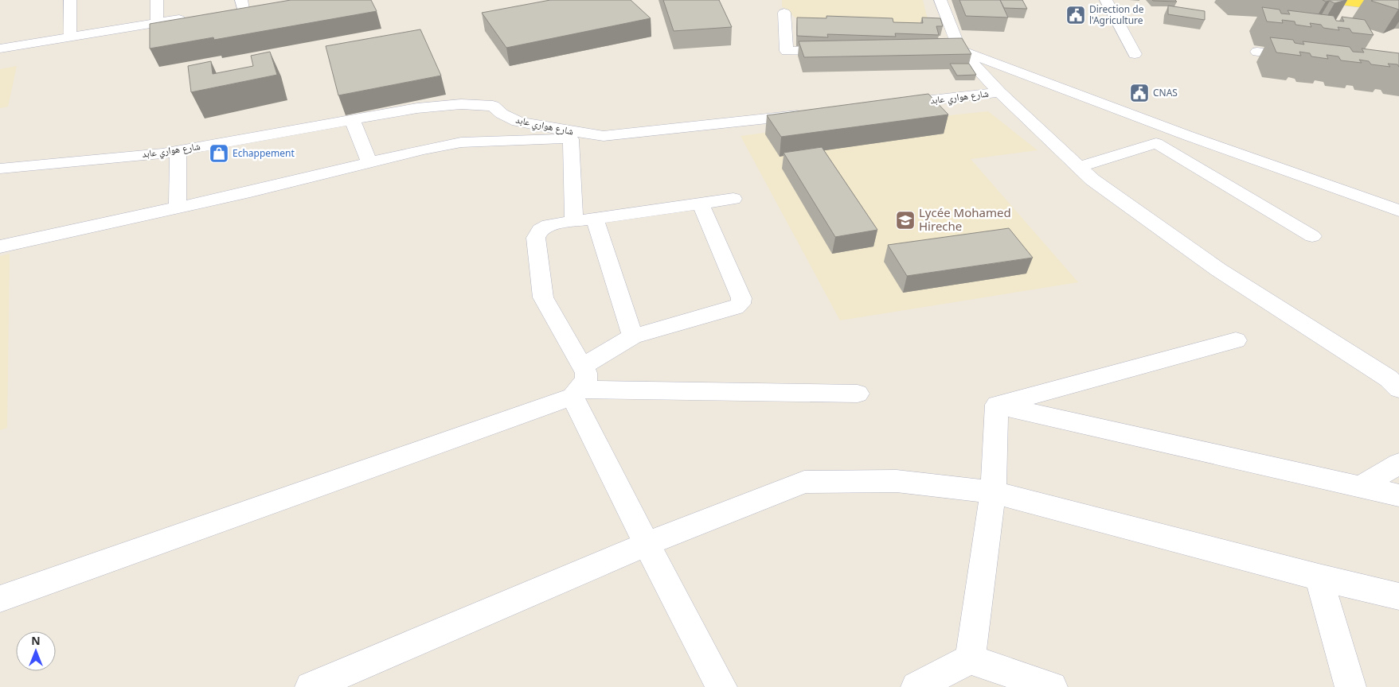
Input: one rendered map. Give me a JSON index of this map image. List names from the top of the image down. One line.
{"streets":{"street":["شارع هواري عابد"]},"places":{"public building":["Direction de l'Agriculture","CNAS"],"shop":["Echappement"],"school or university":["Lycée Mohamed Hireche"]},"north":"top"}
